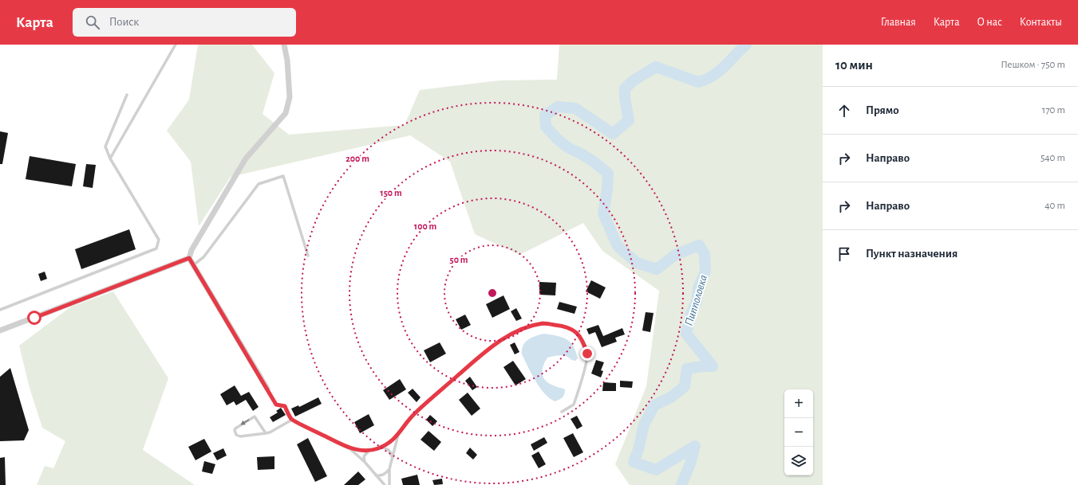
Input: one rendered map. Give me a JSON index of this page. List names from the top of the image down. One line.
{"water":["Пипполовка"],"page":{"header":"Карта","search":"Поиск","nav":["Главная","Карта","О нас","Контакты"],"heading":["10 мин","Пешком · 750 m"],"list":[["Прямо","170 m"],["Направо","540 m"],["Направо","40 m"],"Пункт назначения"],"map_buttons":["+","−"]},"rings":["200 m","150 m","100 m","50 m"]}
